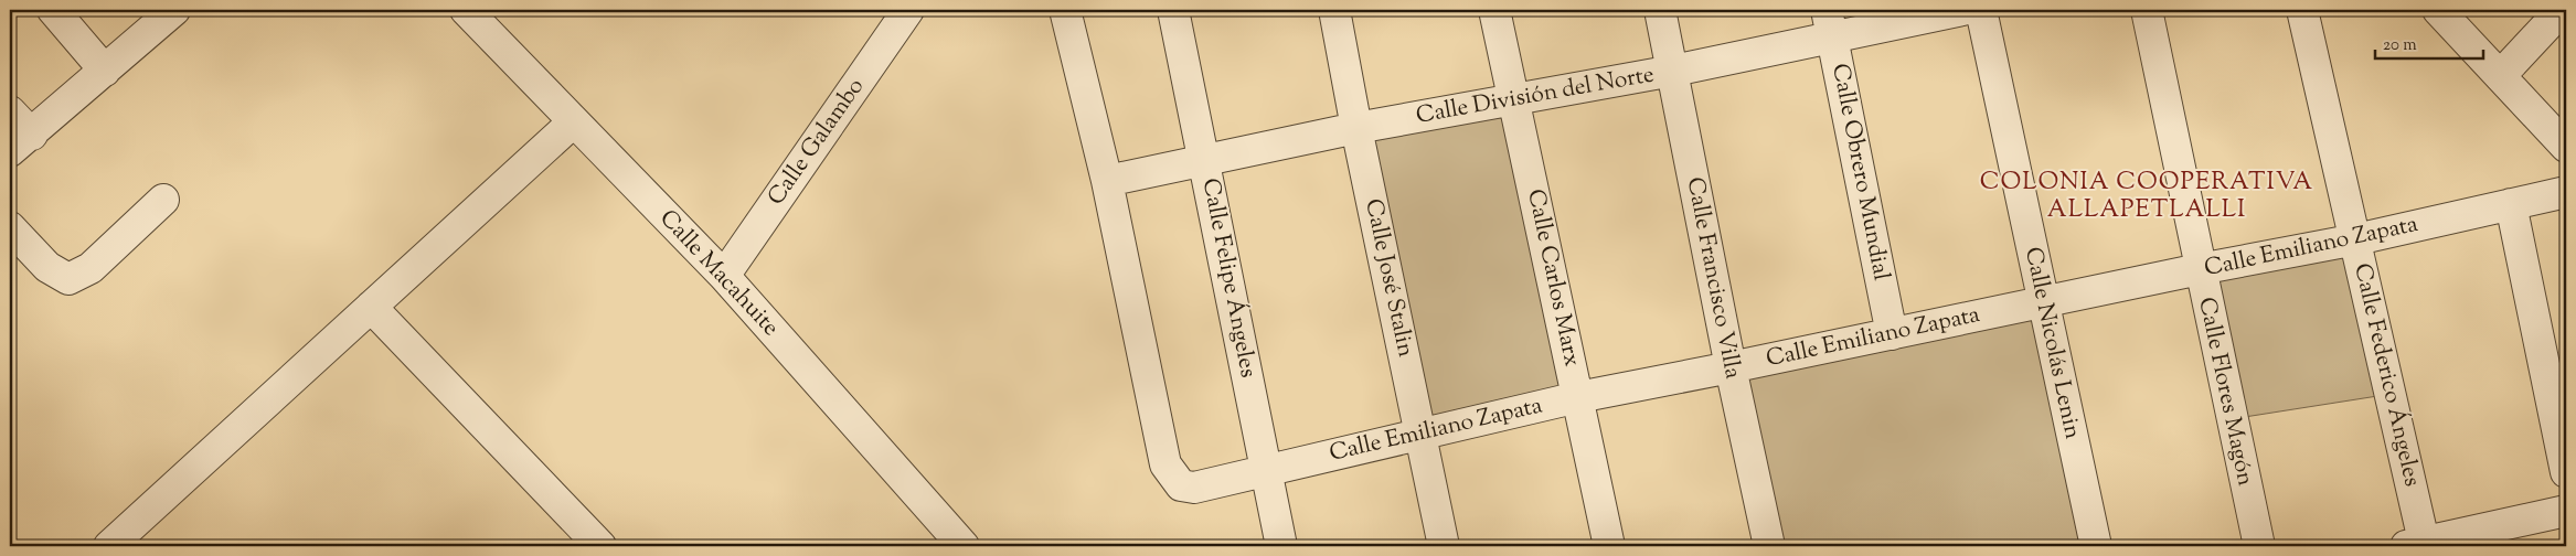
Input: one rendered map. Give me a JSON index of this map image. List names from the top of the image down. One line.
{"streets":{"street":["Calle División del Norte","Calle Galambo","Calle Obrero Mundial","Calle Emiliano Zapata","Calle Macahuite","Calle Felipe Ángeles","Calle José Stalin","Calle Carlos Marx","Calle Francisco Villa","Calle Nicolás Lenin","Calle Federico Ángeles","Calle Flores Magón"]},"crossings":[["Calle División del Norte","Calle Obrero Mundial"],["Calle División del Norte","Calle Emiliano Zapata"],["Calle División del Norte","Calle Felipe Ángeles"],["Calle División del Norte","Calle José Stalin"],["Calle División del Norte","Calle Carlos Marx"],["Calle División del Norte","Calle Francisco Villa"],["Calle Galambo","Calle Macahuite"],["Calle Obrero Mundial","Calle Emiliano Zapata"],["Calle Emiliano Zapata","Calle Felipe Ángeles"],["Calle Emiliano Zapata","Calle José Stalin"],["Calle Emiliano Zapata","Calle Carlos Marx"],["Calle Emiliano Zapata","Calle Francisco Villa"],["Calle Emiliano Zapata","Calle Nicolás Lenin"],["Calle Emiliano Zapata","Calle Federico Ángeles"],["Calle Emiliano Zapata","Calle Flores Magón"]],"districts":["COLONIA COOPERATIVA ALLAPETLALLI"],"scale_bar":"20 m"}
